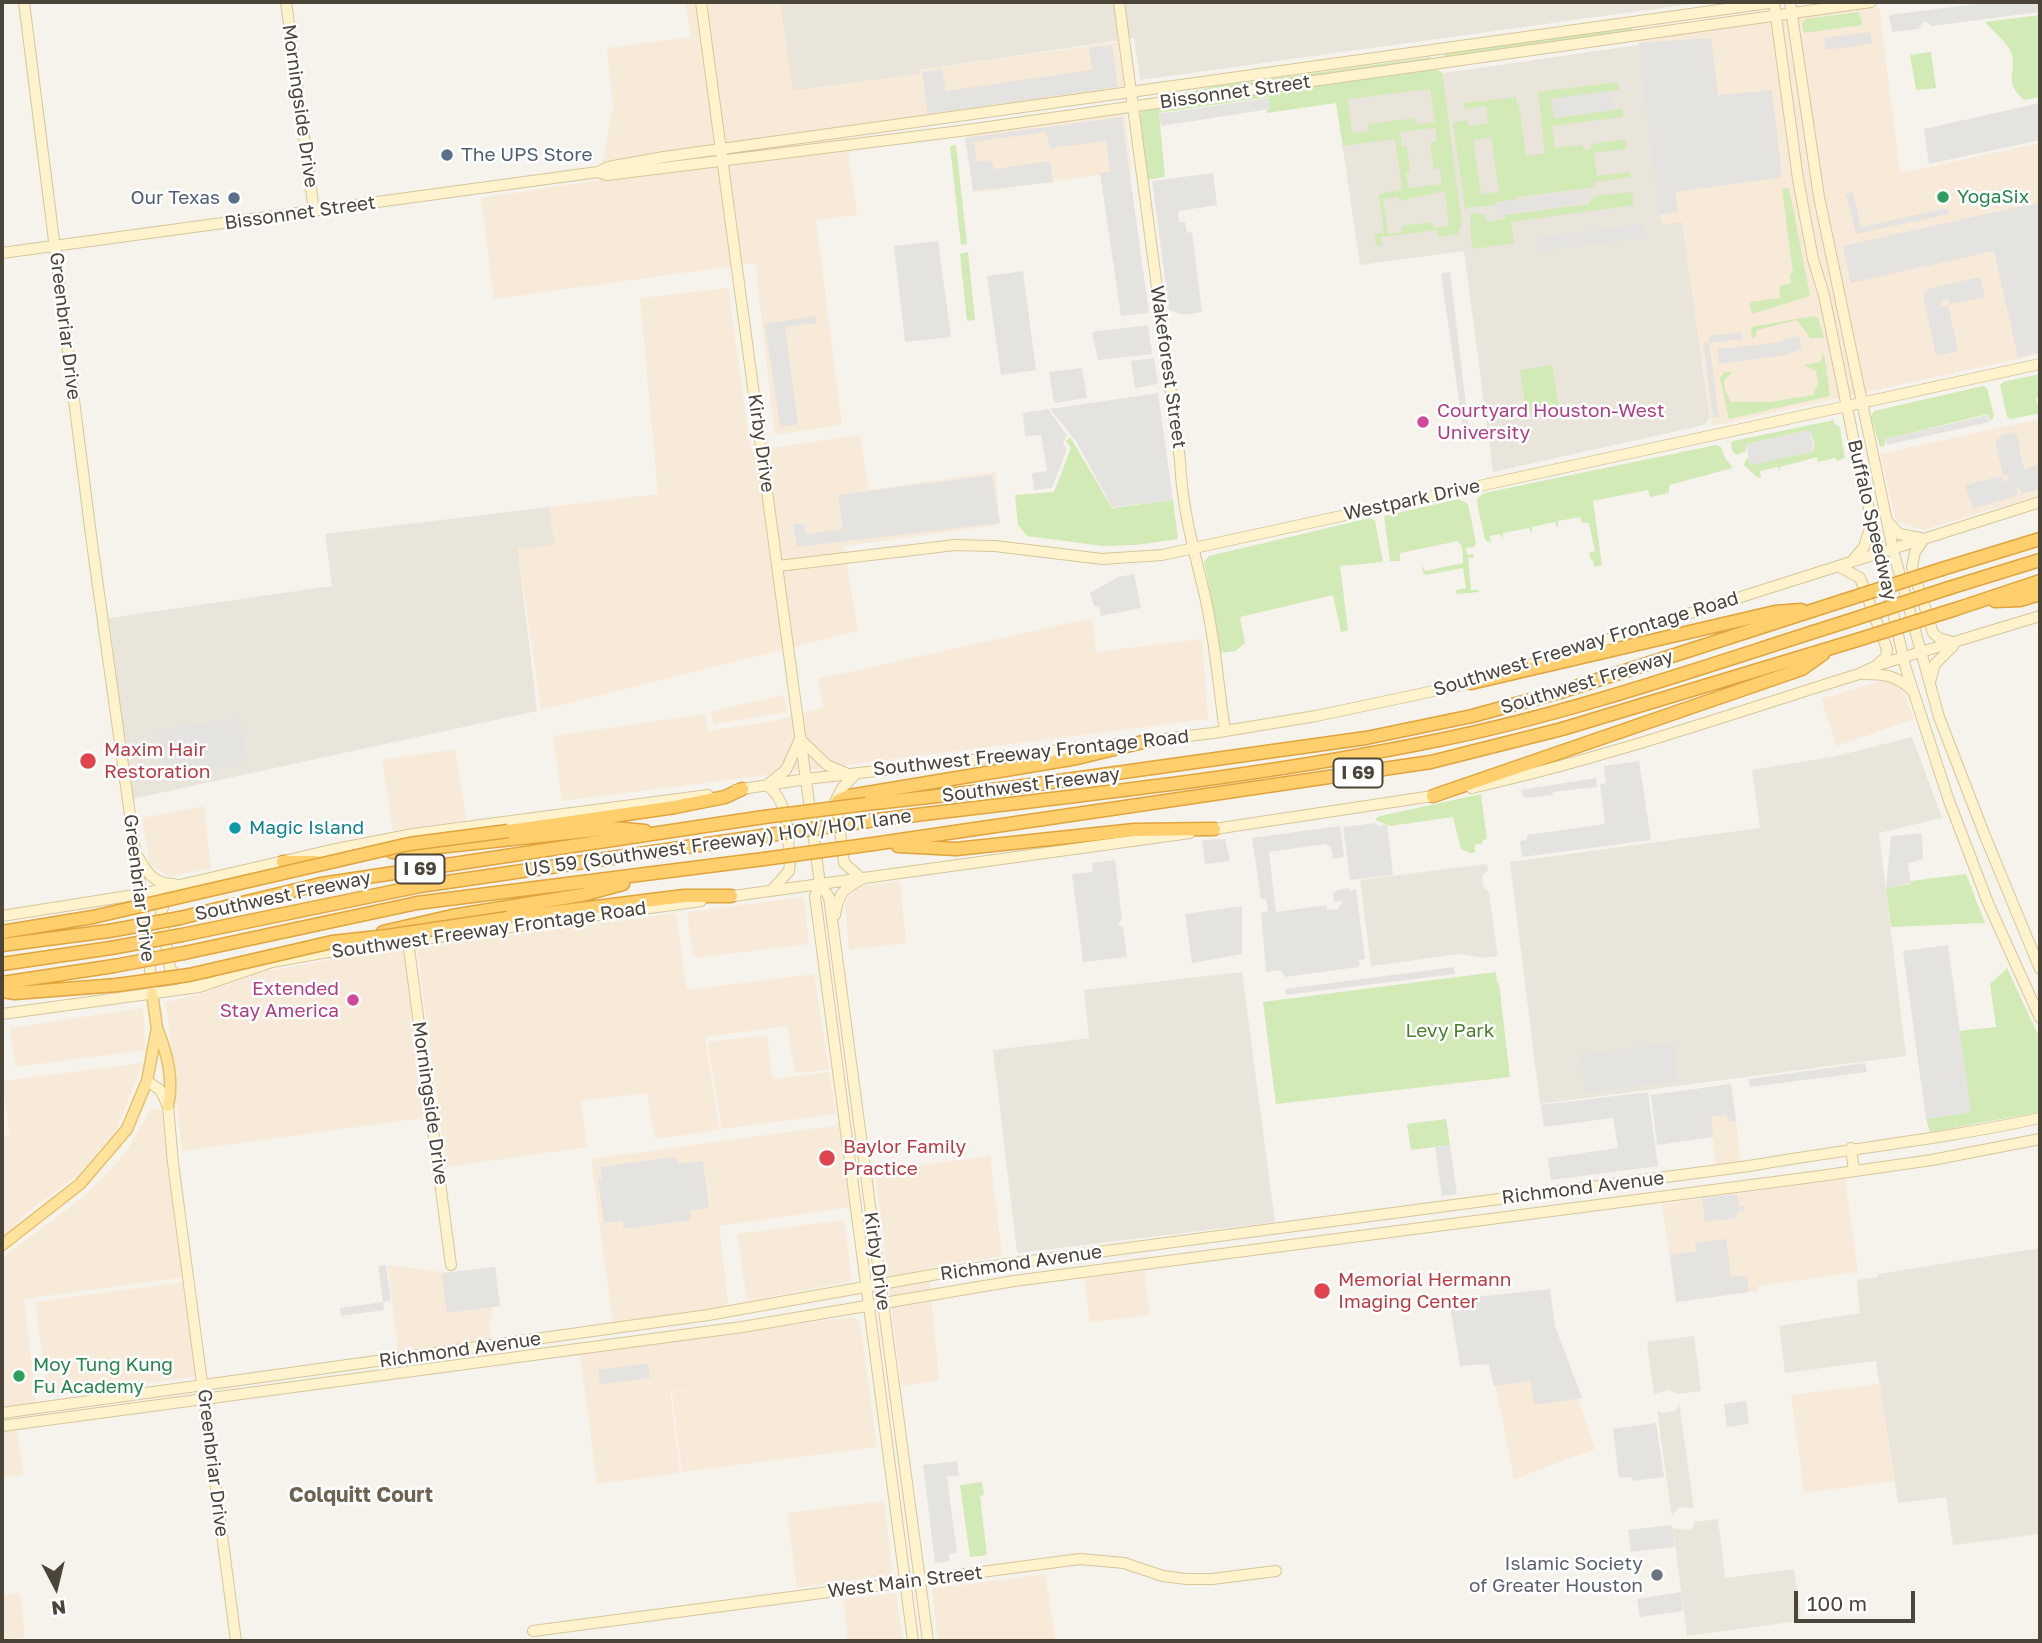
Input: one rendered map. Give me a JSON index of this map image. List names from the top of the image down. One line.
{"streets":{"highway":["Southwest Freeway","I 69","US 59 (Southwest Freeway) HOV/HOT lane"],"main road":["Bissonnet Street","Morningside Drive","Greenbriar Drive","Wakeforest Street","Kirby Drive","Westpark Drive","Buffalo Speedway","Southwest Freeway Frontage Road","Richmond Avenue","West Main Street"]},"crossings":[["Bissonnet Street","Morningside Drive"],["Bissonnet Street","Greenbriar Drive"],["Bissonnet Street","Wakeforest Street"],["Bissonnet Street","Kirby Drive"],["Bissonnet Street","Buffalo Speedway"],["Morningside Drive","Southwest Freeway Frontage Road"],["Greenbriar Drive","Southwest Freeway Frontage Road"],["Greenbriar Drive","Richmond Avenue"],["Wakeforest Street","Westpark Drive"],["Wakeforest Street","Southwest Freeway Frontage Road"],["Kirby Drive","Westpark Drive"],["Kirby Drive","Southwest Freeway Frontage Road"],["Kirby Drive","Richmond Avenue"],["Kirby Drive","West Main Street"],["Westpark Drive","Buffalo Speedway"],["Buffalo Speedway","Southwest Freeway Frontage Road"]],"districts":["Colquitt Court"],"parks":["Levy Park"],"places":["The UPS Store","YogaSix","Our Texas","Courtyard Houston-West University","Maxim Hair Restoration","Magic Island","Extended Stay America","Baylor Family Practice","Memorial Hermann Imaging Center","Moy Tung Kung Fu Academy","Islamic Society of Greater Houston"],"scale_bar":"100 m","north":"bottom"}
